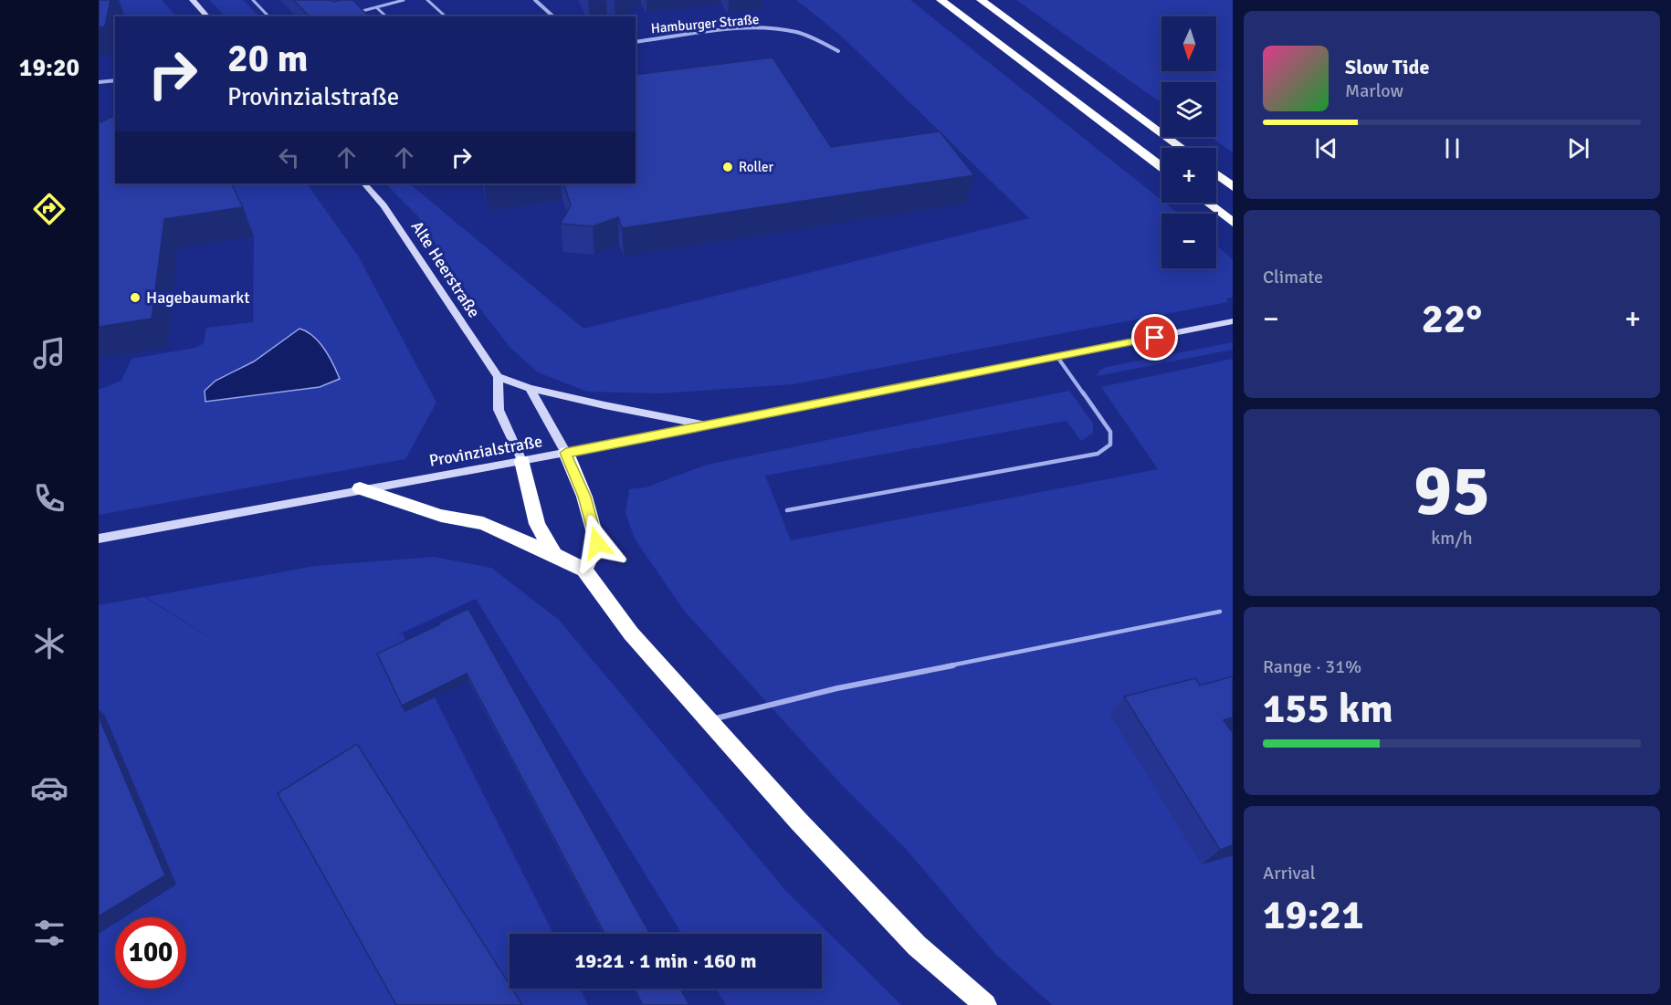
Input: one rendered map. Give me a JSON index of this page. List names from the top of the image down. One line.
{"streets":{"main road":["Alte Heerstraße","Provinzialstraße"],"street":["Hamburger Straße"]},"places":["Roller","Hagebaumarkt"],"north":"bottom","page":{"tabs":"19:20","map_buttons":["+","−"],"turn":["20 m","Provinzialstraße"],"song":["Slow Tide","Marlow"],"tile":["Climate",["95","km/h"],["Range · 31%","155 km"],["Arrival","19:21"]],"heat":["−","22°","+"],"limit":"100","trip":"19:21 · 1 min · 160 m"}}
